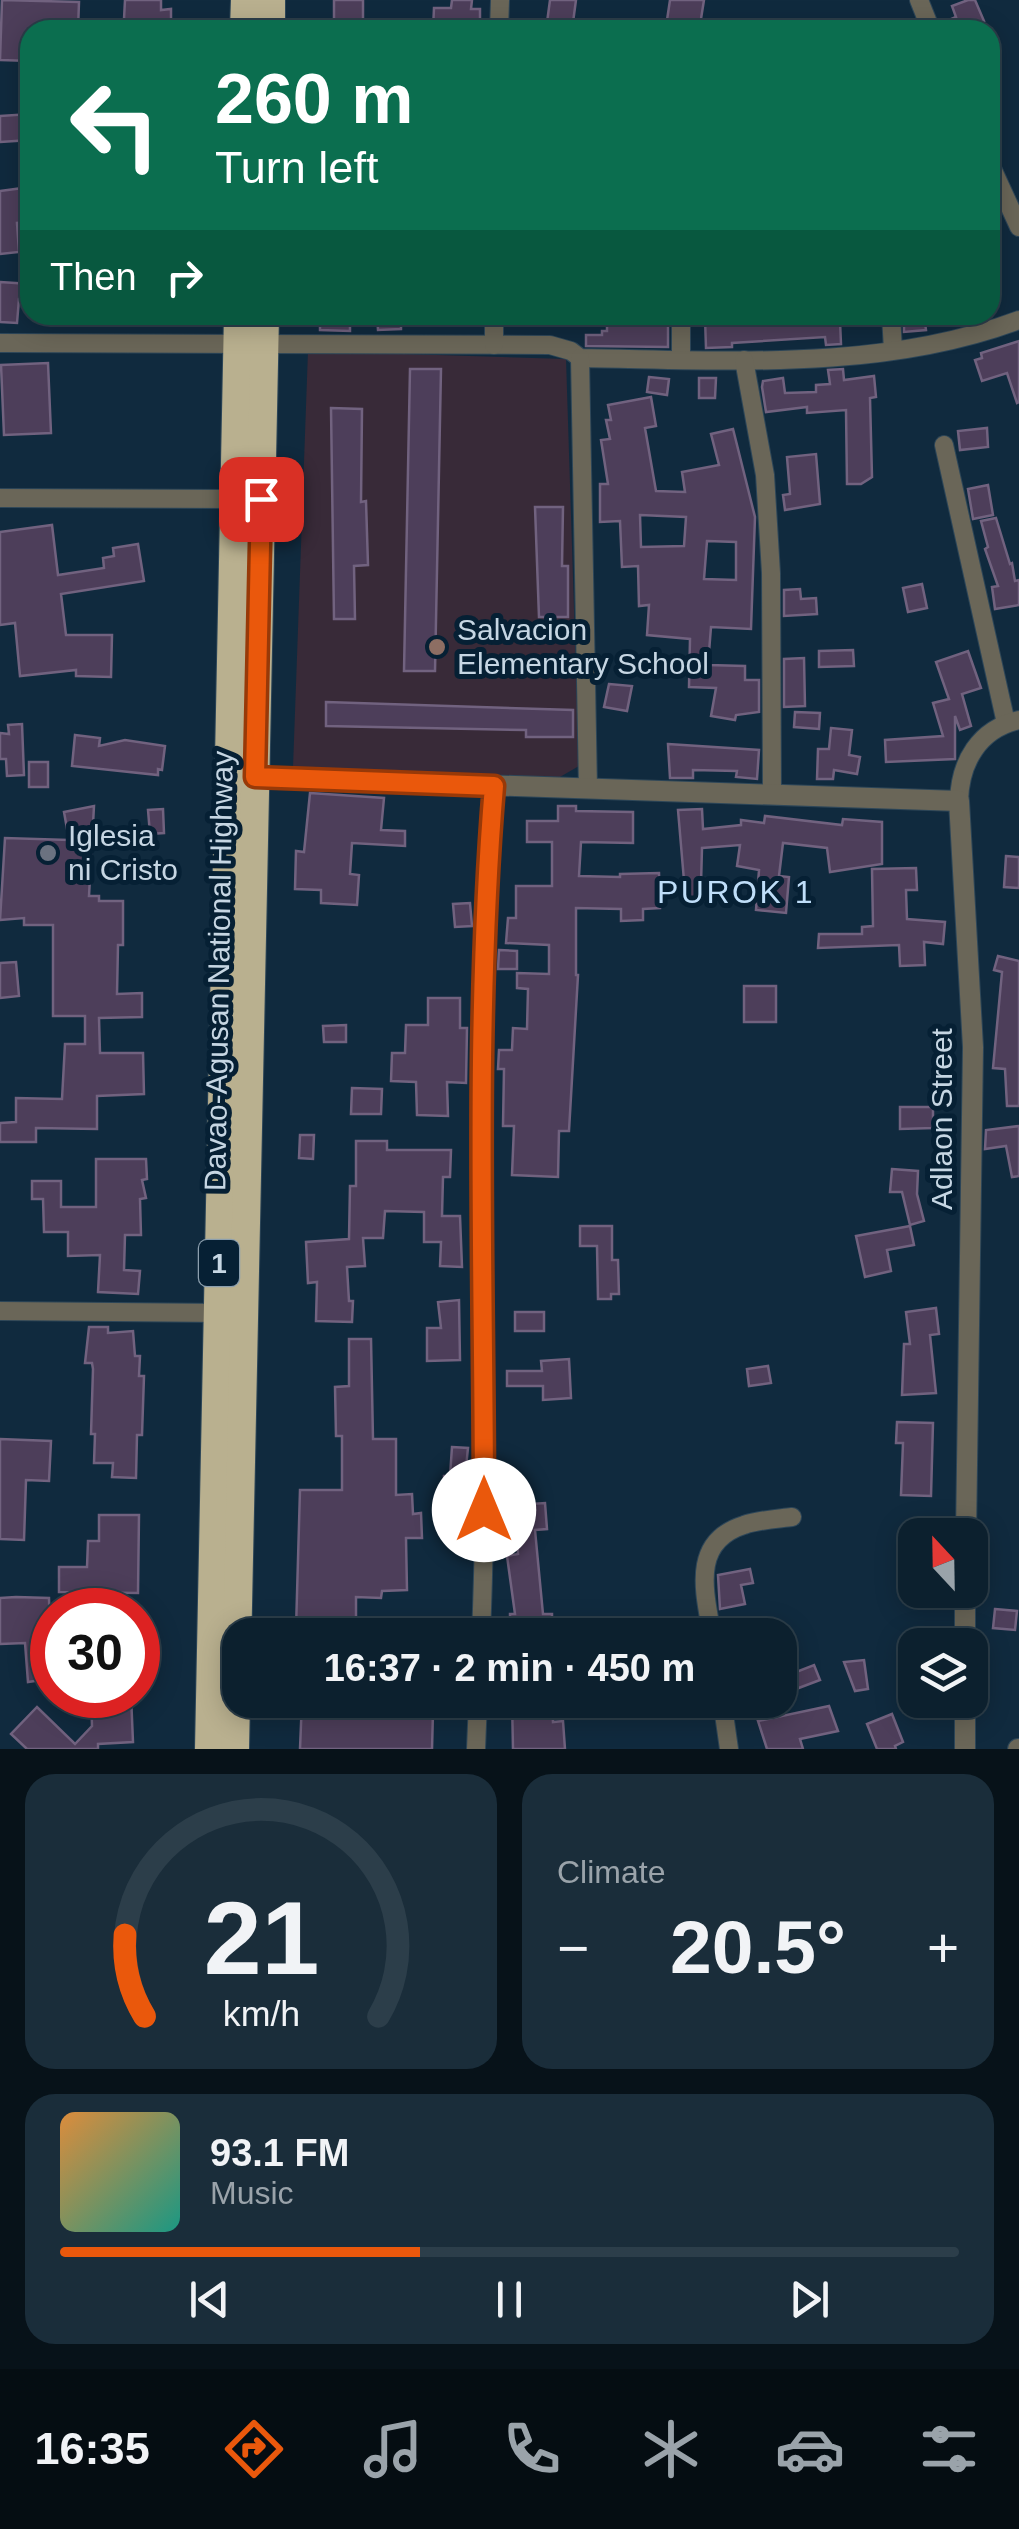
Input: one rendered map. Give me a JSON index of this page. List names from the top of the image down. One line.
{"streets":{"highway":["Davao-Agusan National Highway","1"],"street":["Adlaon Street"]},"districts":["PUROK 1"],"places":["Salvacion Elementary School","Iglesia ni Cristo"],"north":"top","page":{"turn":["260 m","Turn left"],"then":"Then","limit":"30","trip":"16:37 · 2 min · 450 m","tile":"Climate","heat":["−","20.5°","+"],"song":["93.1 FM","Music"],"tabs":"16:35","gauge":["21","km/h"]}}
